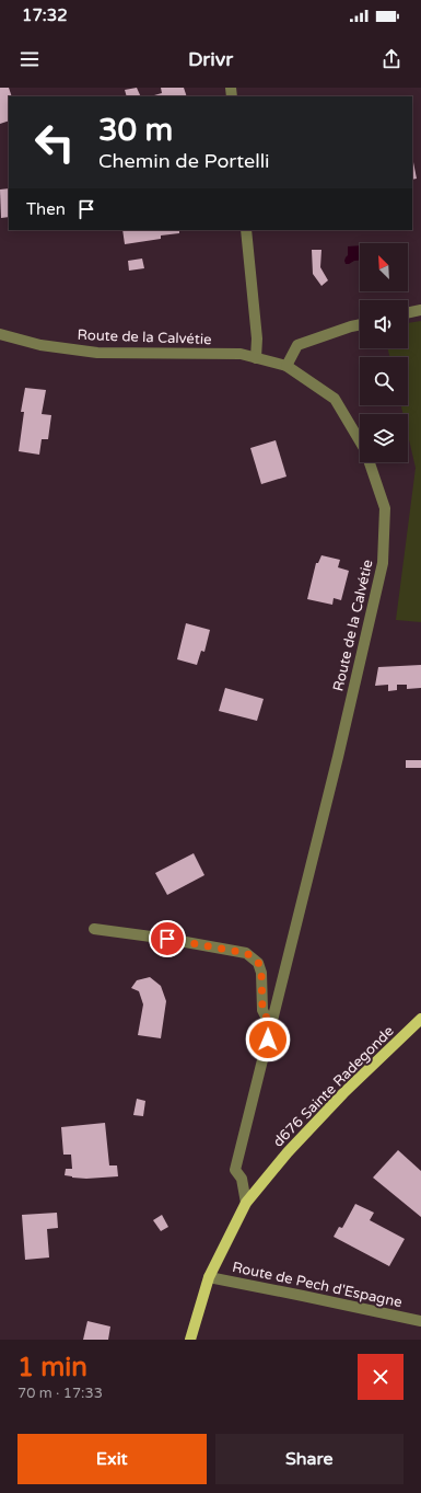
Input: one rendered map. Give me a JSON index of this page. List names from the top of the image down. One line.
{"streets":{"main road":["d676 Sainte Radegonde"],"street":["Route de la Calvétie","Route de Pech d'Espagne"]},"crossings":[["Route de la Calvétie","d676 Sainte Radegonde"],["d676 Sainte Radegonde","Route de Pech d'Espagne"]],"north":"top left","page":{"status":"17:32","header":"Drivr","turn":["30 m","Chemin de Portelli"],"then":"Then","heading":["1 min","70 m · 17:33"],"buttons":["Exit","Share"]}}
